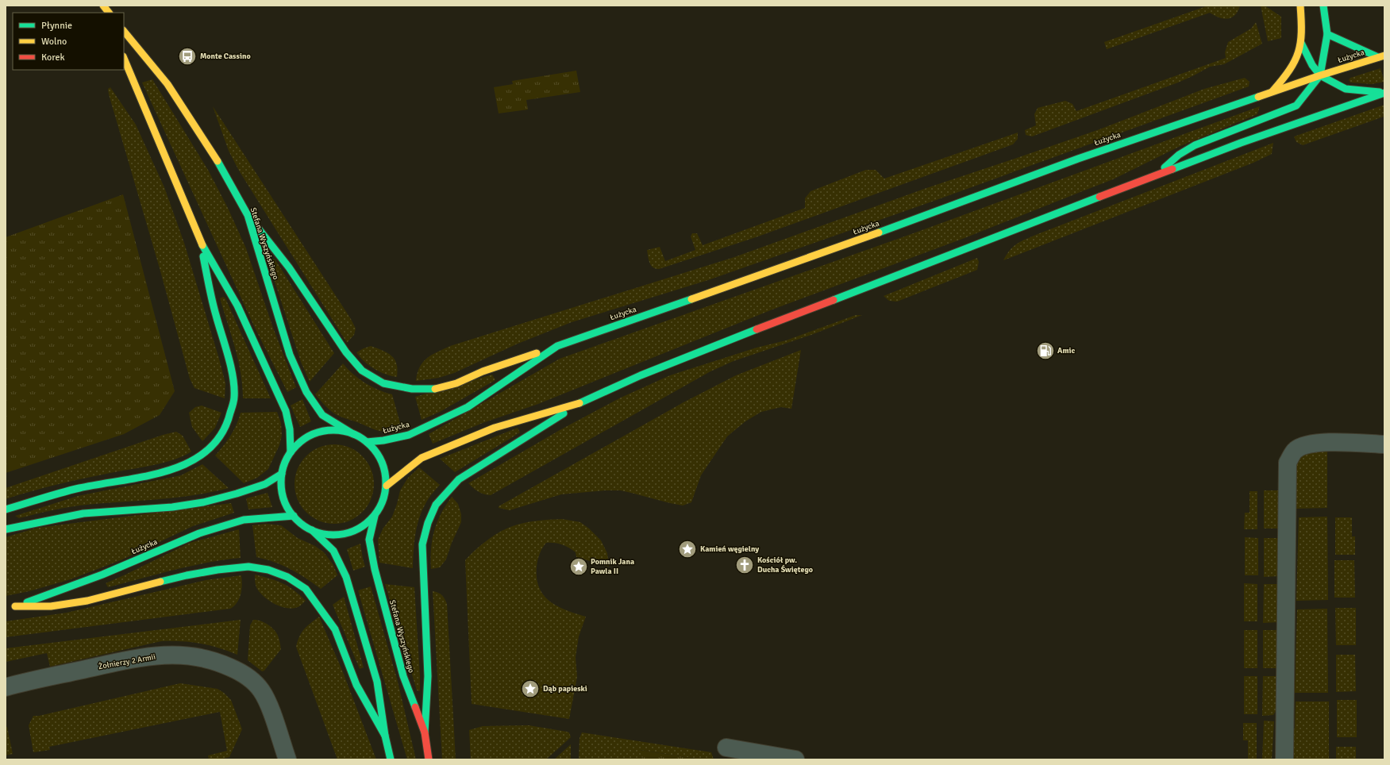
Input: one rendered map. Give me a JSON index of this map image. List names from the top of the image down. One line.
{"streets":{"main road":["Łużycka","Stefana Wyszyńskiego"],"street":["Żołnierzy 2 Armii"]},"crossings":[["Łużycka","Stefana Wyszyńskiego"]],"places":{"bus stop":["Monte Cassino"],"fuel station":["Amic"],"place":["Kamień węgielny","Pomnik Jana Pawla II","Dąb papieski"],"church":["Kościół pw. Ducha Świętego"]},"legend":["Płynnie","Wolno","Korek"]}
